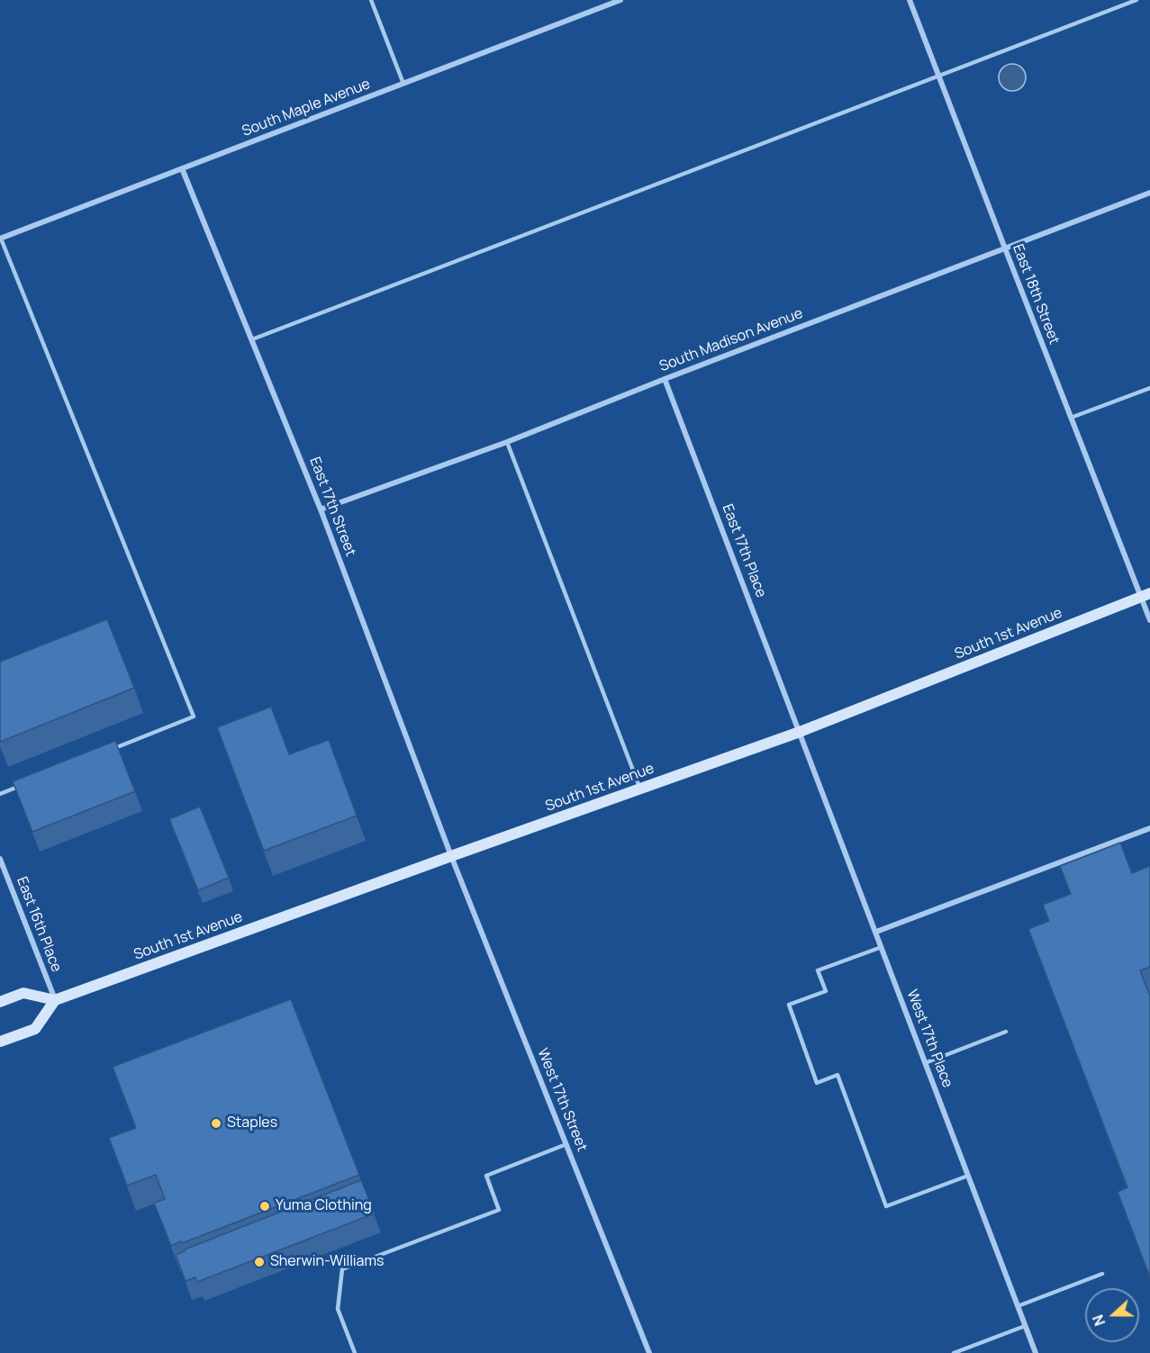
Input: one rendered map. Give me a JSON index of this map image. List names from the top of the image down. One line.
{"streets":{"street":["South Maple Avenue","East 18th Street","South Madison Avenue","East 17th Street","East 17th Place","South 1st Avenue","East 16th Place","West 17th Place","West 17th Street"]},"crossings":[["South Maple Avenue","East 17th Street"],["East 18th Street","South Madison Avenue"],["East 18th Street","South 1st Avenue"],["South Madison Avenue","East 17th Street"],["South Madison Avenue","East 17th Place"],["East 17th Street","South 1st Avenue"],["East 17th Street","West 17th Street"],["East 17th Place","South 1st Avenue"],["East 17th Place","West 17th Place"],["South 1st Avenue","East 16th Place"],["South 1st Avenue","West 17th Place"],["South 1st Avenue","West 17th Street"]],"places":["Staples","Yuma Clothing","Sherwin-Williams"],"north":"left"}
